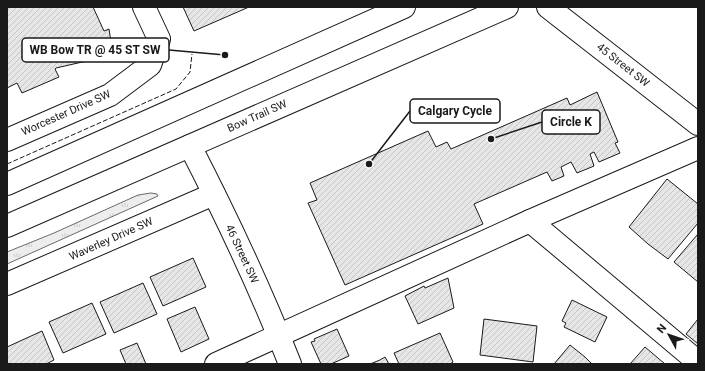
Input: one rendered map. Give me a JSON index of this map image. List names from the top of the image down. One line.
{"streets":{"main road":["45 Street SW","Worcester Drive SW","Bow Trail SW","Waverley Drive SW","46 Street SW"]},"crossings":[["Bow Trail SW","46 Street SW"],["Waverley Drive SW","46 Street SW"]],"places":["WB Bow TR @ 45 ST SW","Circle K","Calgary Cycle"],"north":"top left"}
